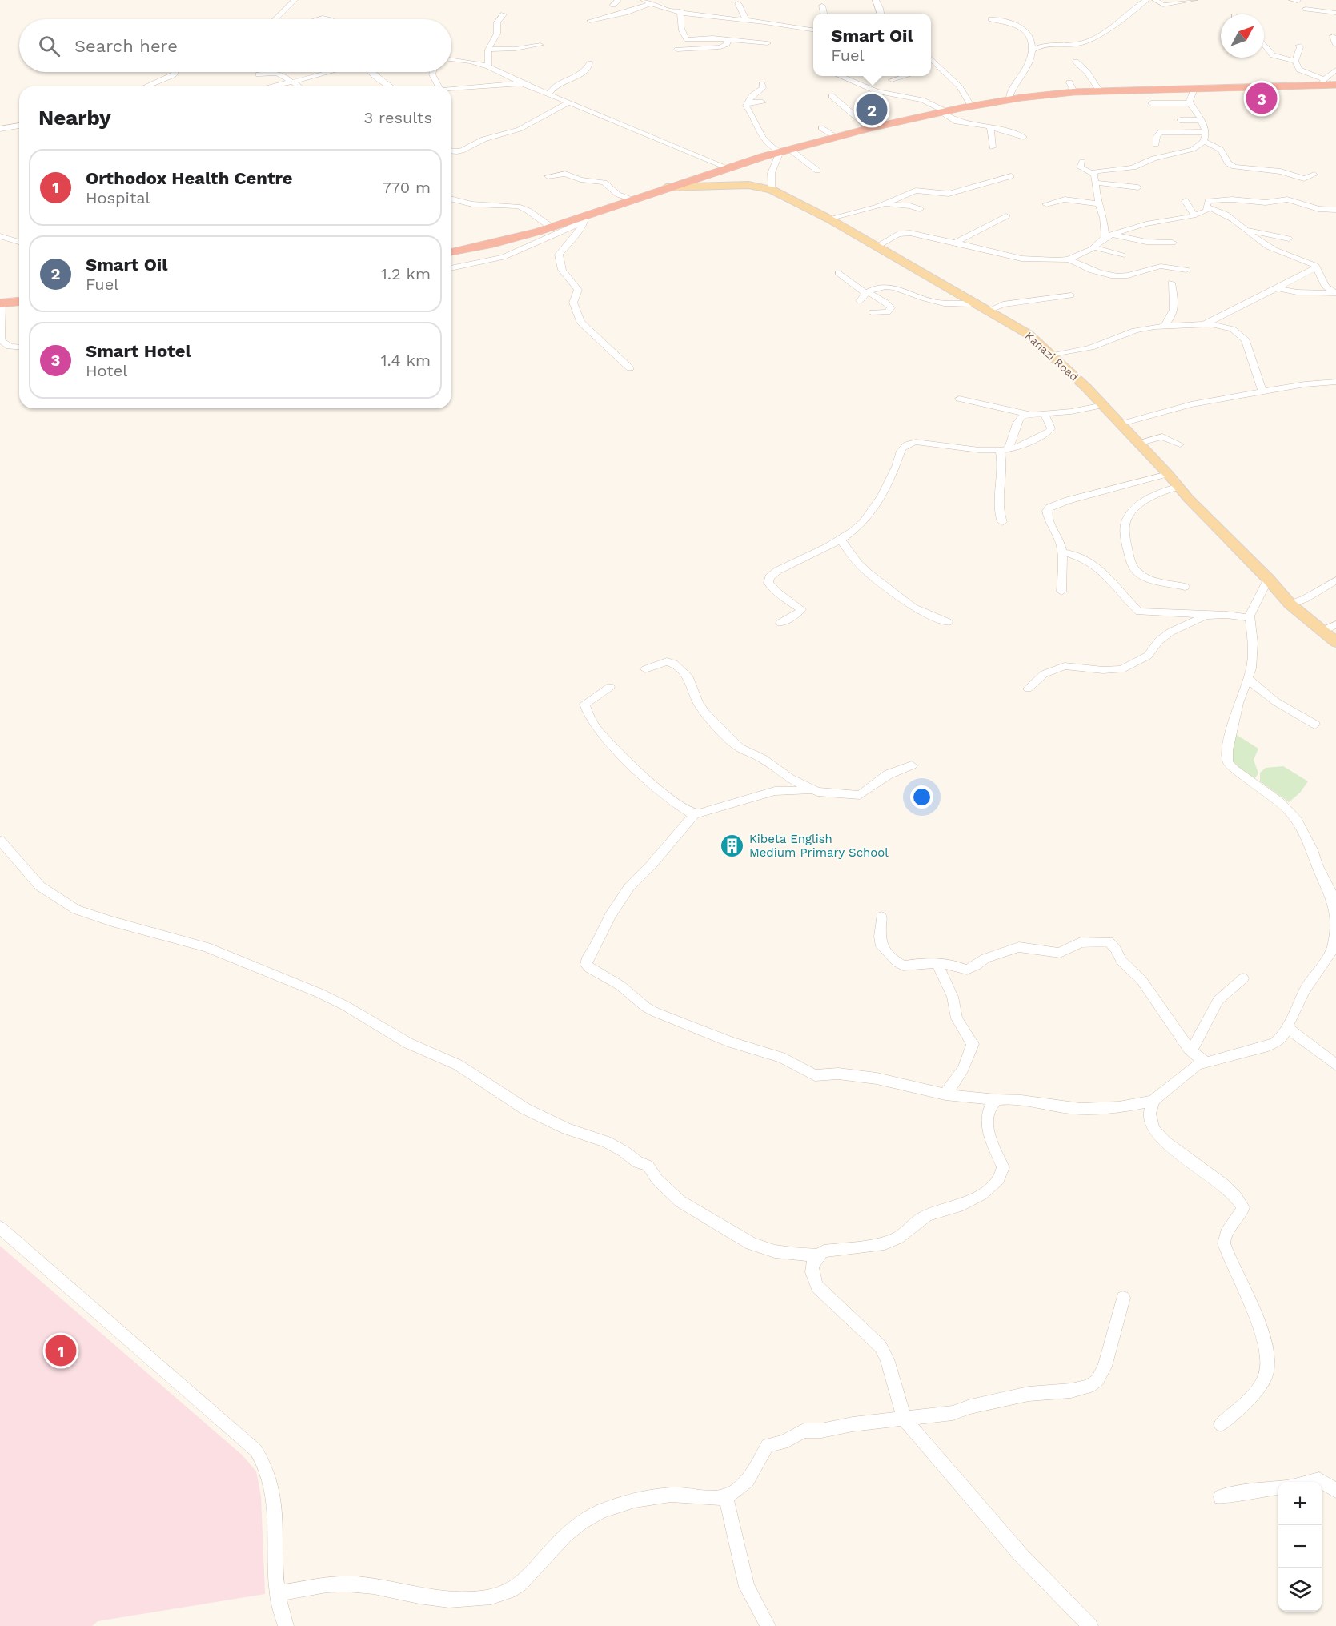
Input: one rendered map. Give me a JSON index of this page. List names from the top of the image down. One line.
{"streets":{"main road":["Kanazi Road"]},"places":{"building":["Kibeta English Medium Primary School"]},"north":"top right","page":{"popup":["Smart Oil","Fuel"],"search":"Search here","pins":["3","2","1"],"heading":["Nearby","3 results"],"list":[{"mark":"1","name":"Orthodox Health Centre","note":"Hospital","value":"770 m"},{"mark":"2","name":"Smart Oil","note":"Fuel","value":"1.2 km"},{"mark":"3","name":"Smart Hotel","note":"Hotel","value":"1.4 km"}],"map_buttons":["+","−"]}}
